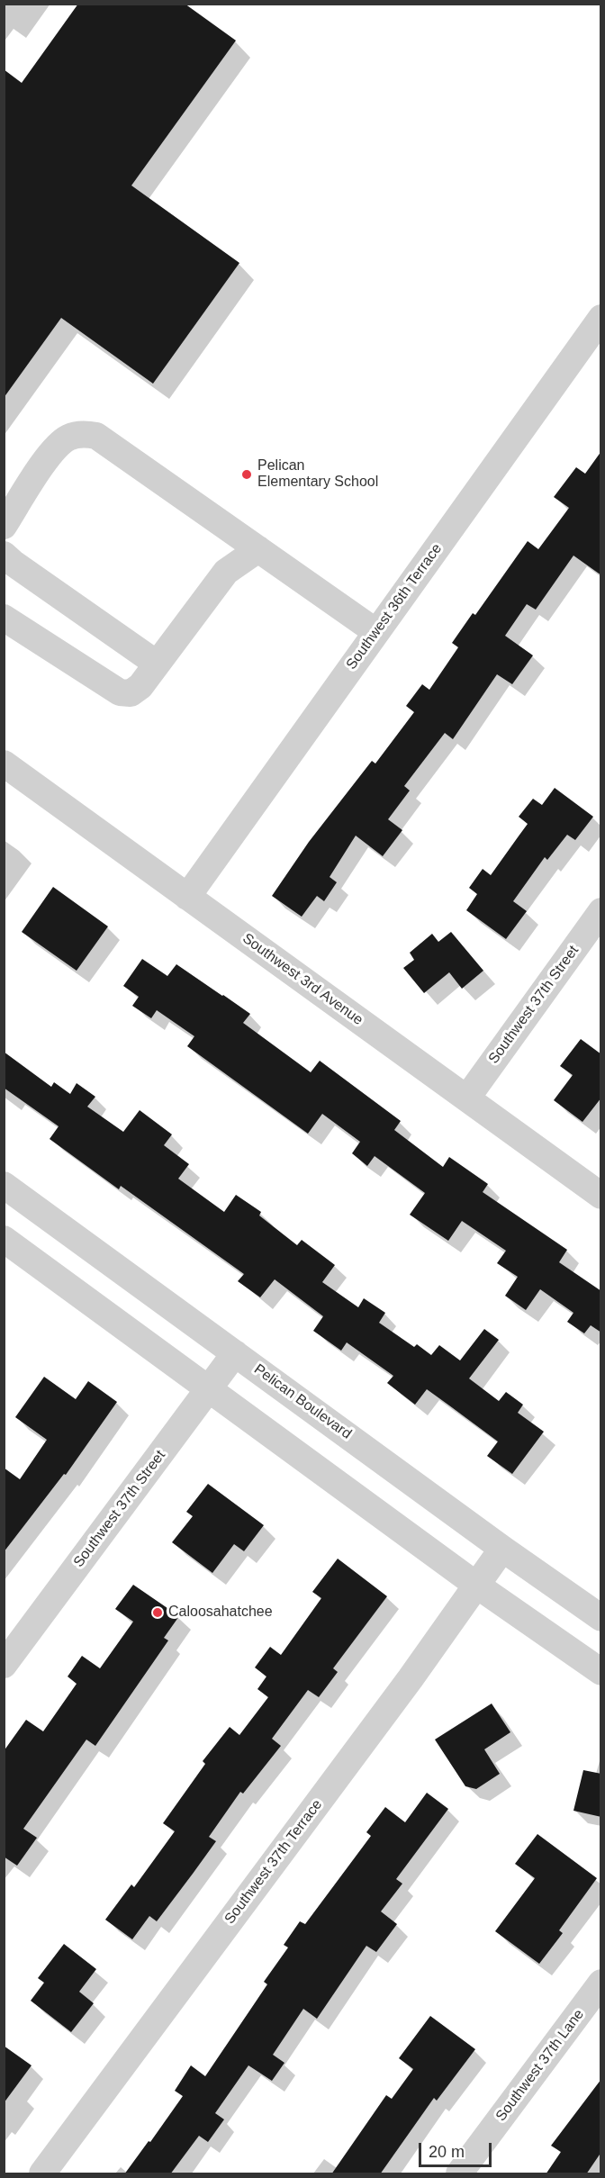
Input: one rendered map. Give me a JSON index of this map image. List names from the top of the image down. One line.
{"streets":{"street":["Southwest 36th Terrace","Southwest 3rd Avenue","Southwest 37th Street","Pelican Boulevard","Southwest 37th Terrace","Southwest 37th Lane"]},"crossings":[["Southwest 36th Terrace","Southwest 3rd Avenue"],["Southwest 3rd Avenue","Southwest 37th Street"],["Southwest 37th Street","Pelican Boulevard"],["Pelican Boulevard","Southwest 37th Terrace"]],"places":["Pelican Elementary School","Caloosahatchee"],"scale_bar":"20 m"}
